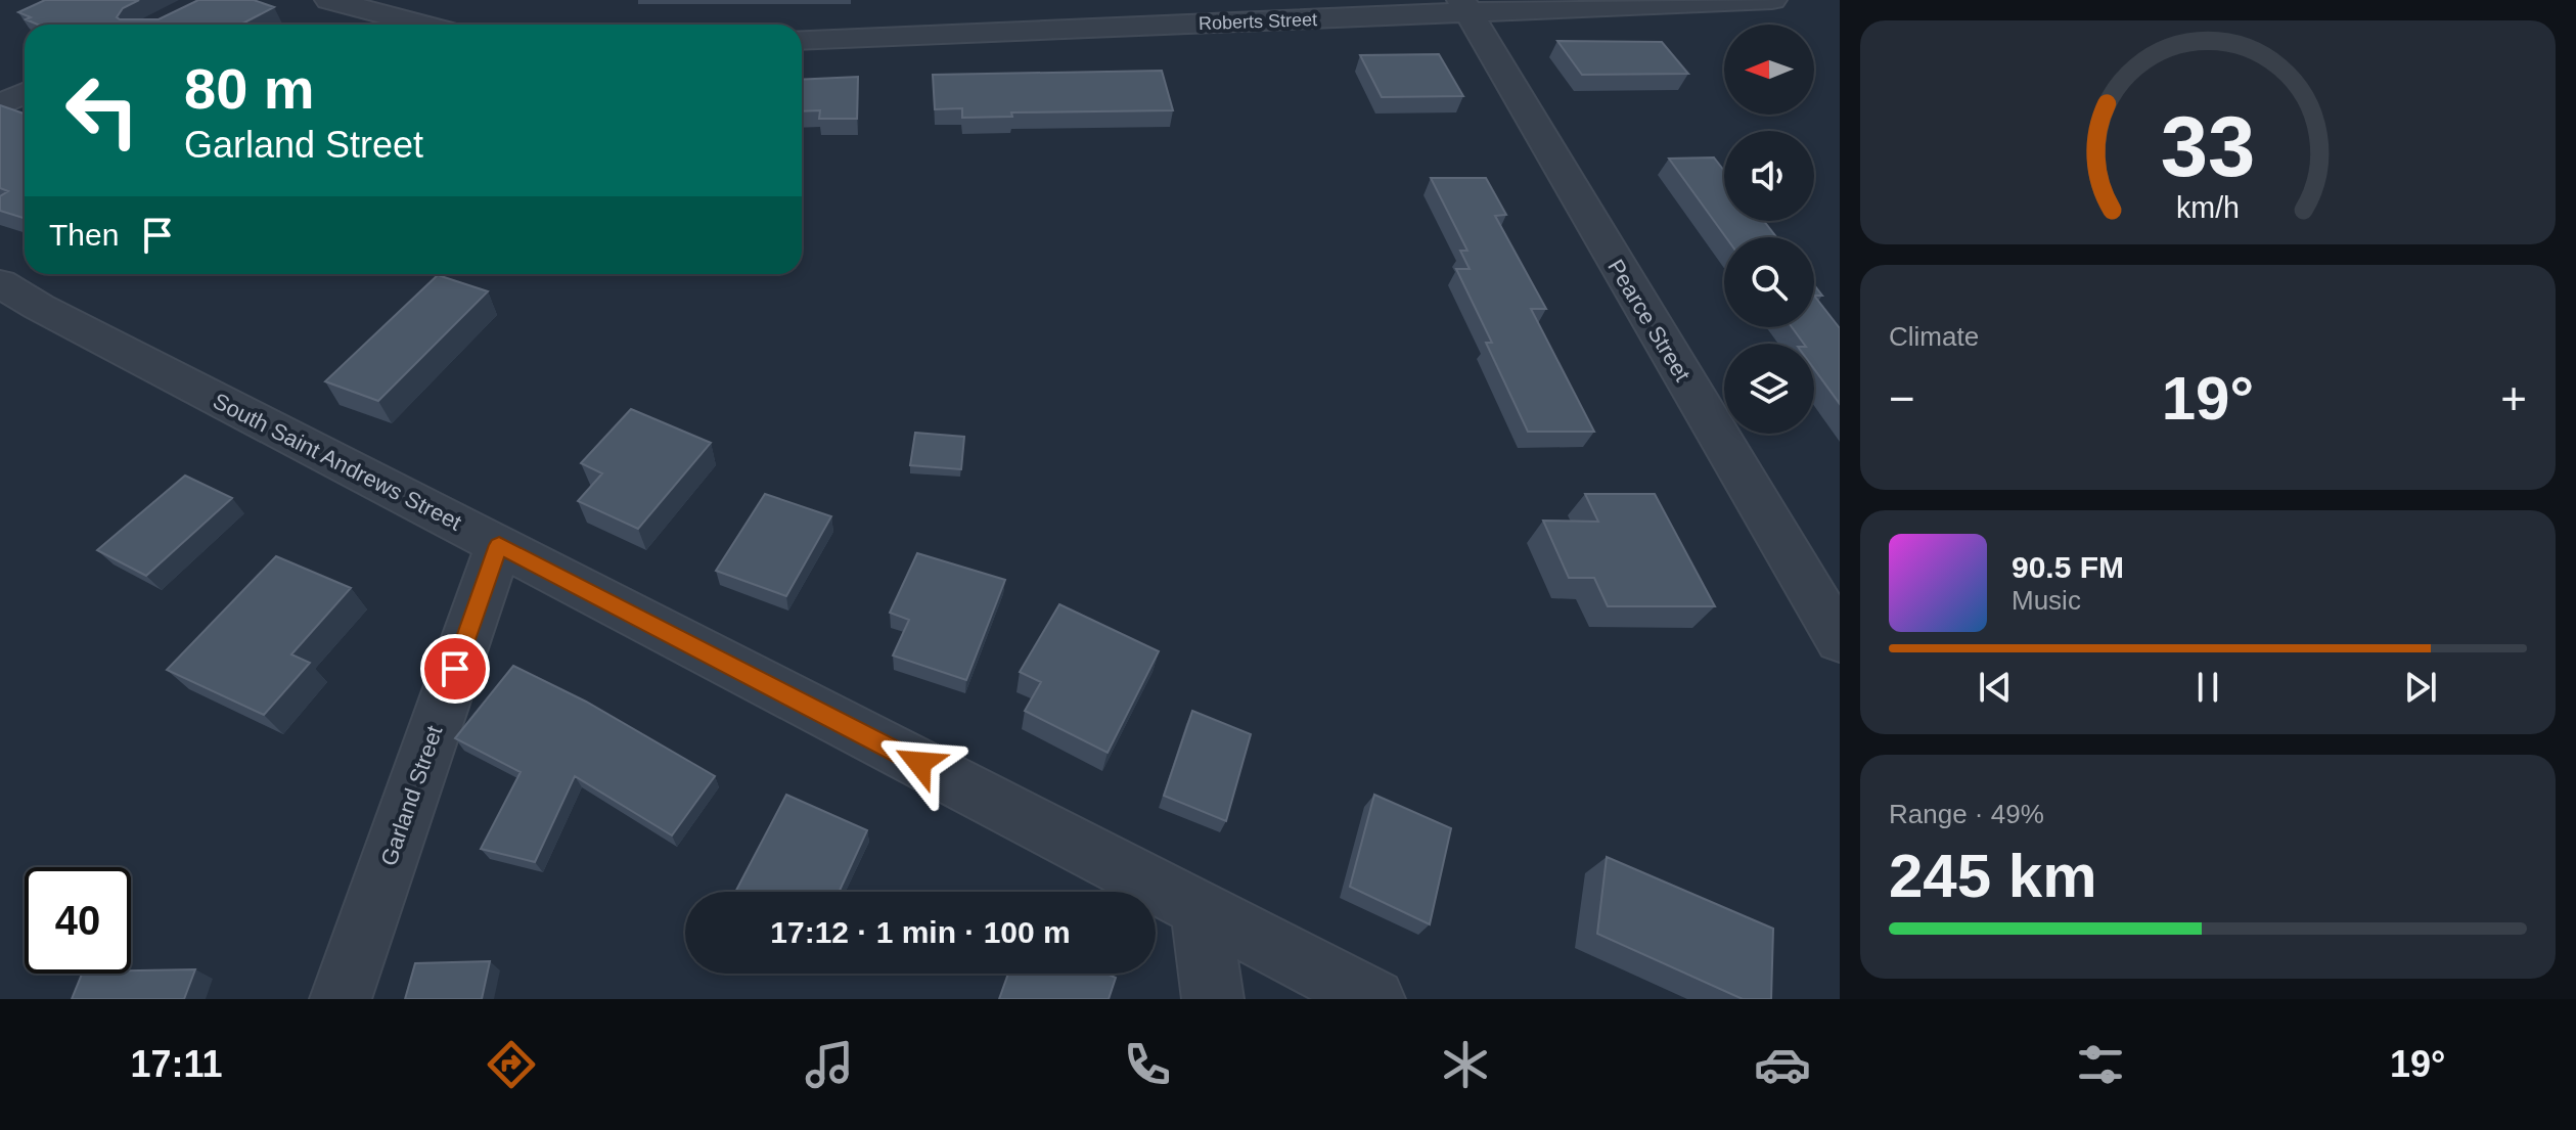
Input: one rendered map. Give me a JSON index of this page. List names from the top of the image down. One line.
{"streets":{"street":["Roberts Street","Pearce Street","South Saint Andrews Street","Garland Street"]},"crossings":[["Roberts Street","Pearce Street"],["South Saint Andrews Street","Garland Street"]],"north":"left","page":{"turn":["80 m","Garland Street"],"then":"Then","tile":["Climate",["Range · 49%","245 km"]],"heat":["−","19°","+"],"song":["90.5 FM","Music"],"limit":"40","trip":"17:12 · 1 min · 100 m","tabs":["17:11","19°"],"gauge":["33","km/h"]}}
